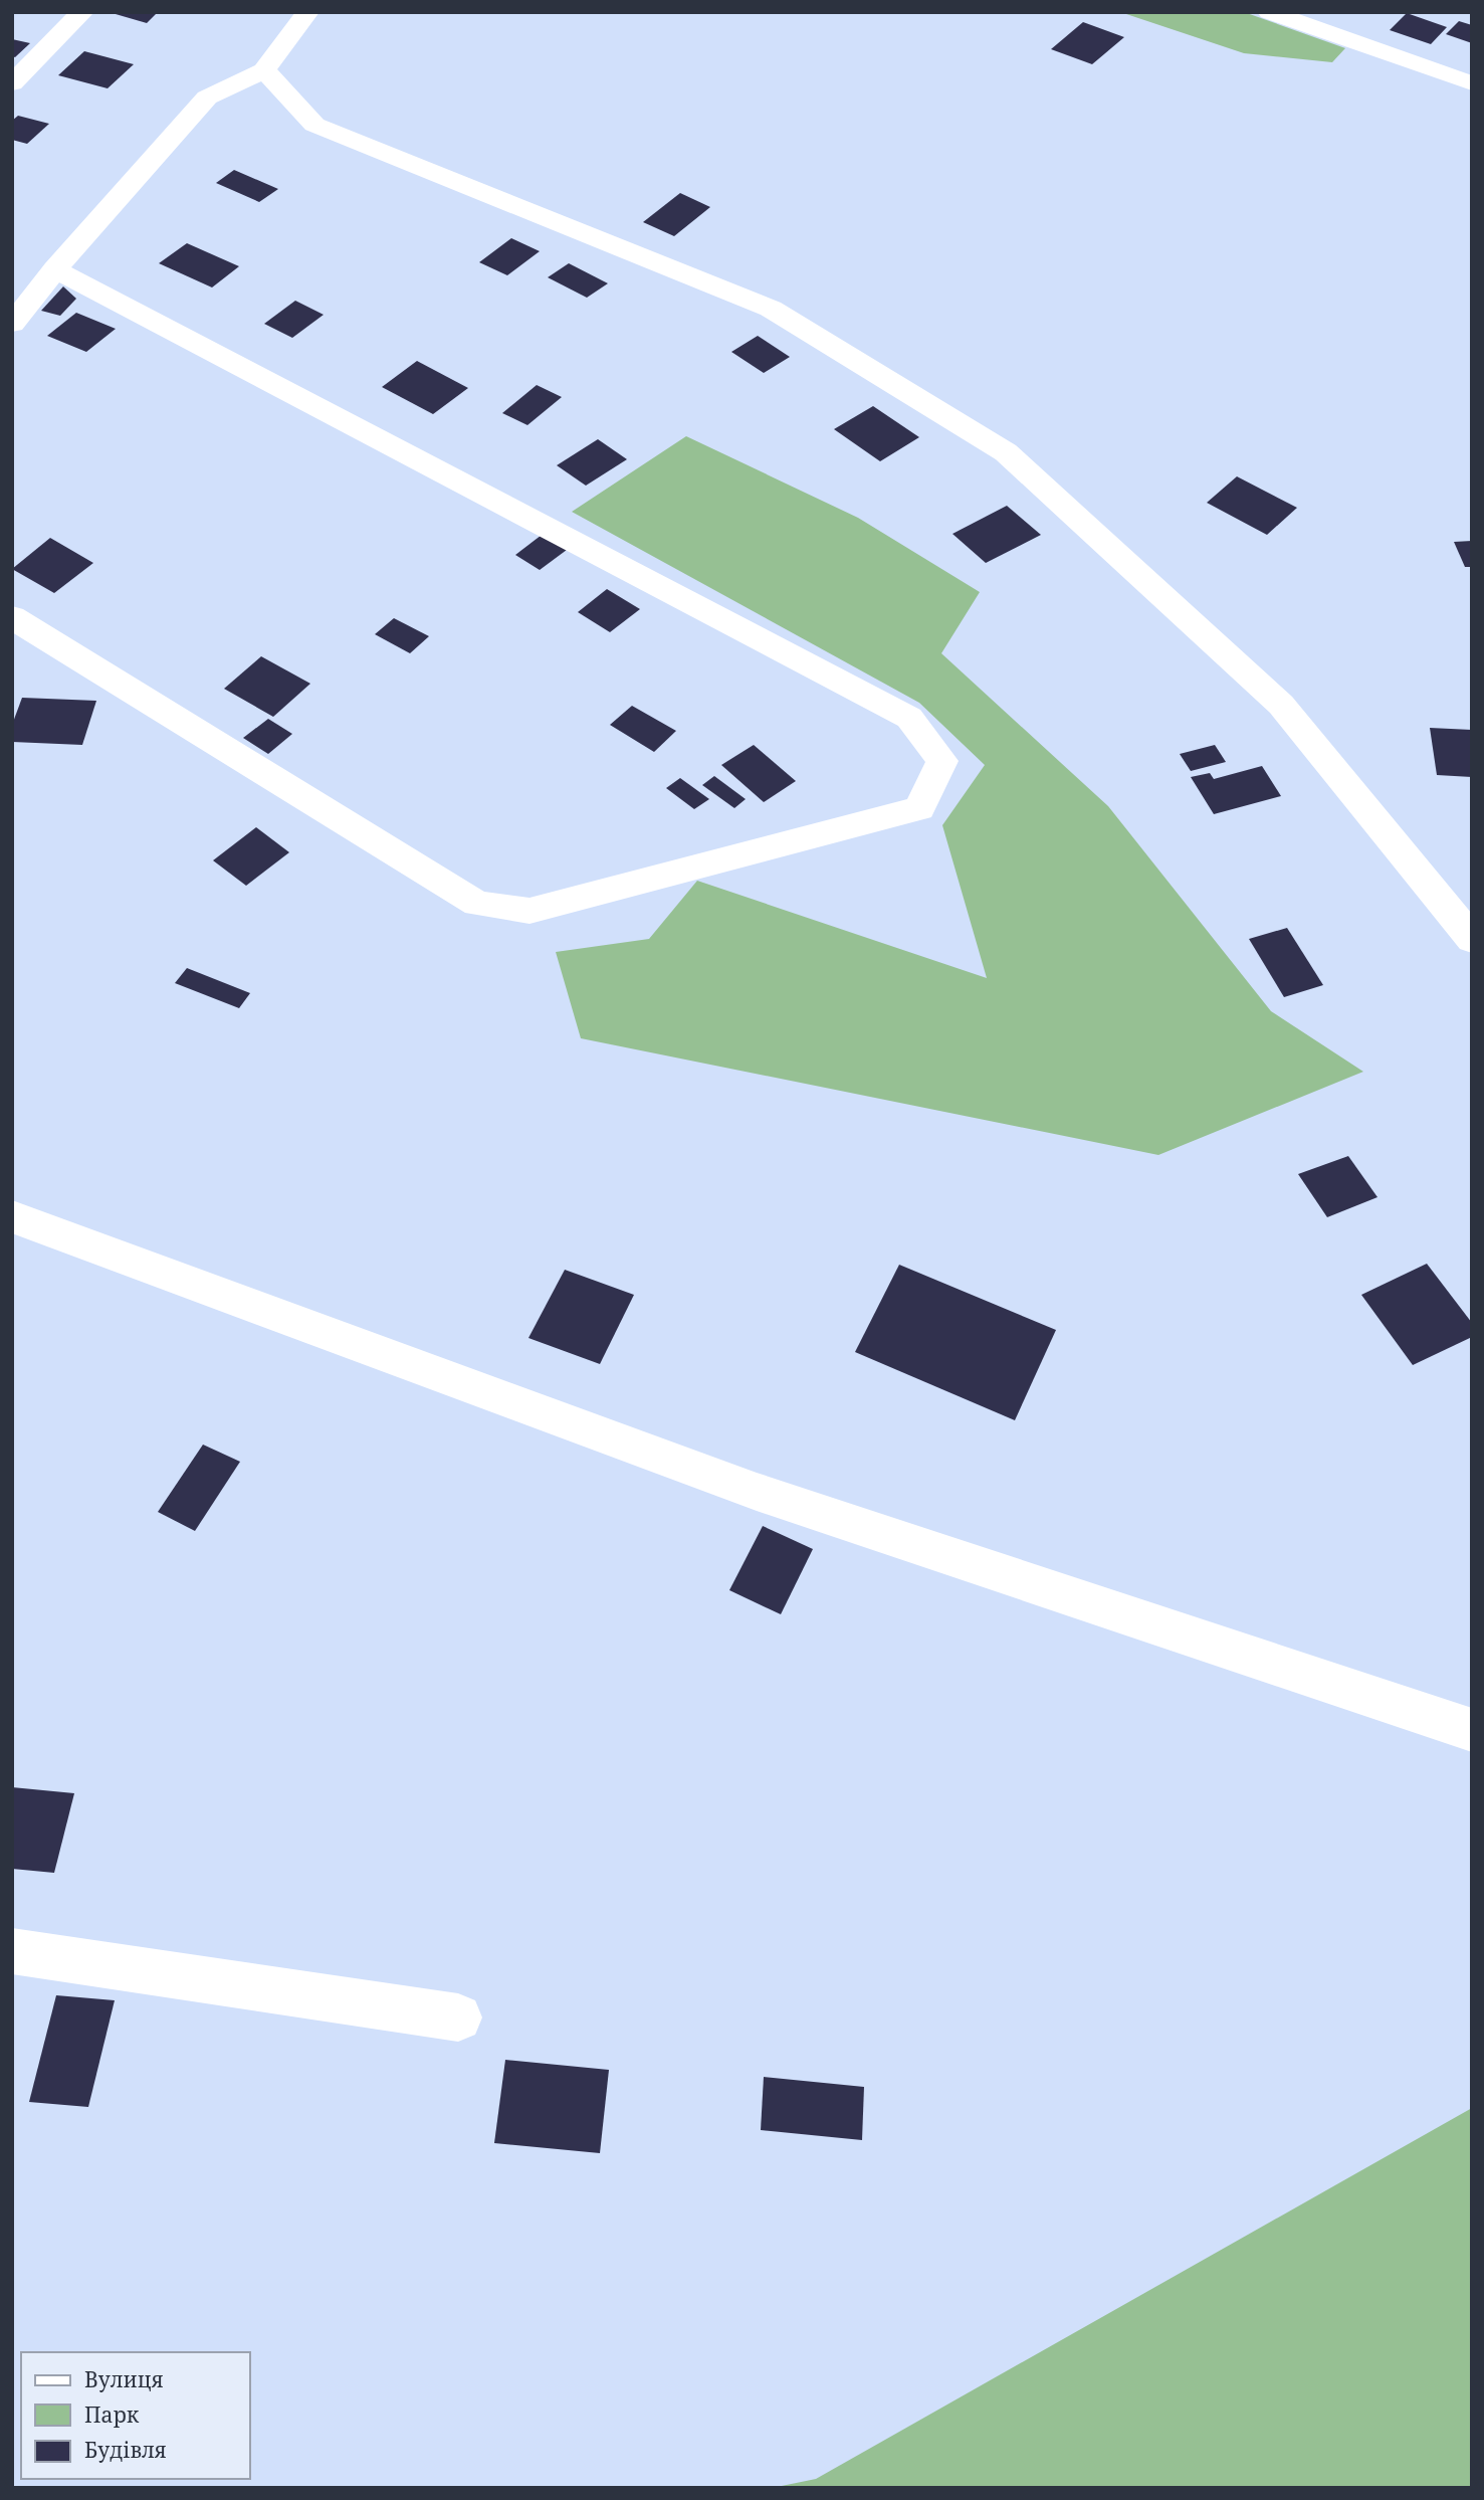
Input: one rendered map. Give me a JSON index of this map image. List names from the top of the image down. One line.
{"legend":["Вулиця","Парк","Будівля"]}
